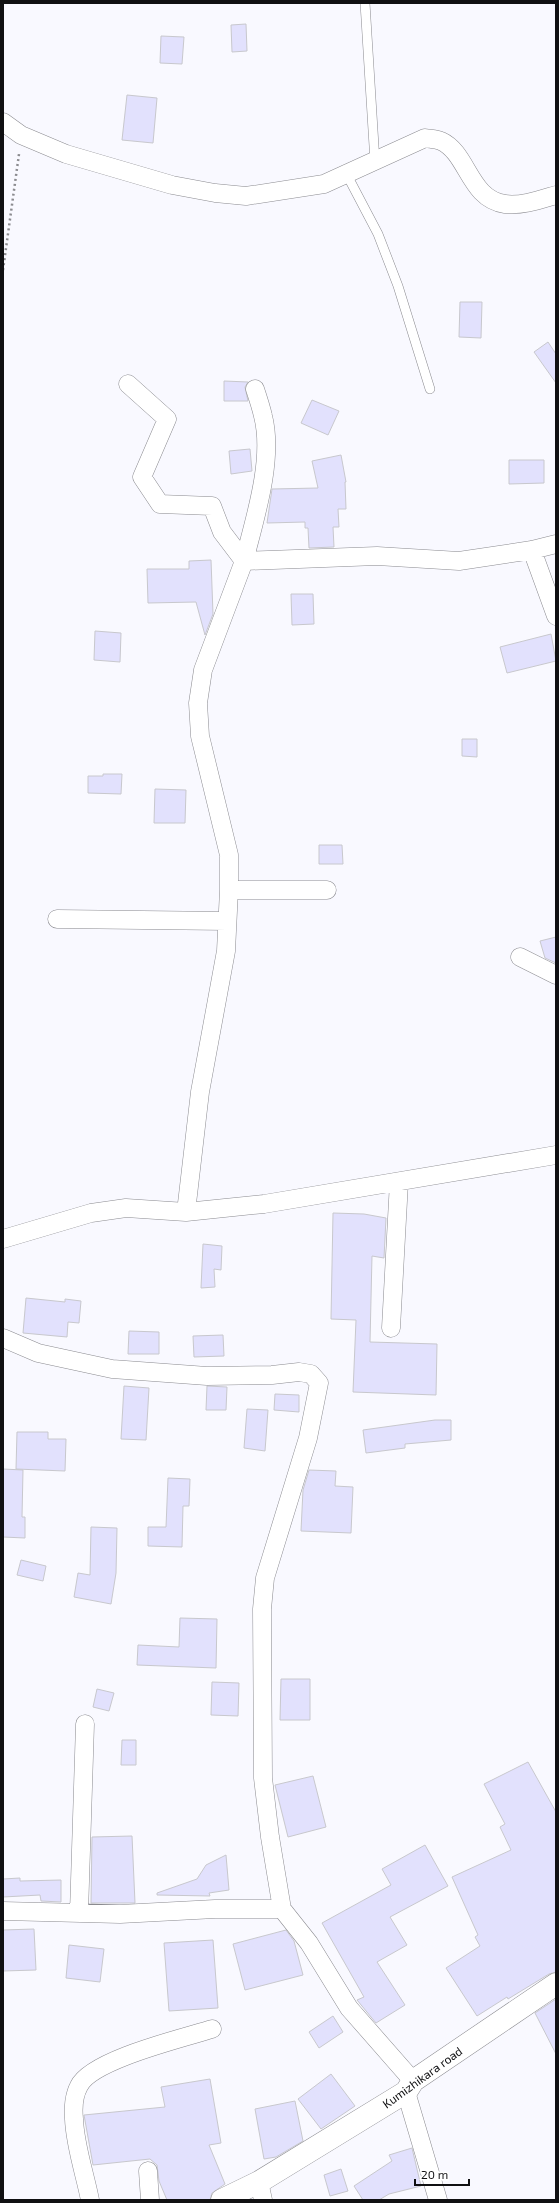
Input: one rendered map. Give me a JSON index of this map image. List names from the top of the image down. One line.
{"streets":{"street":["Kumizhikara road"]},"scale_bar":"20 m"}
